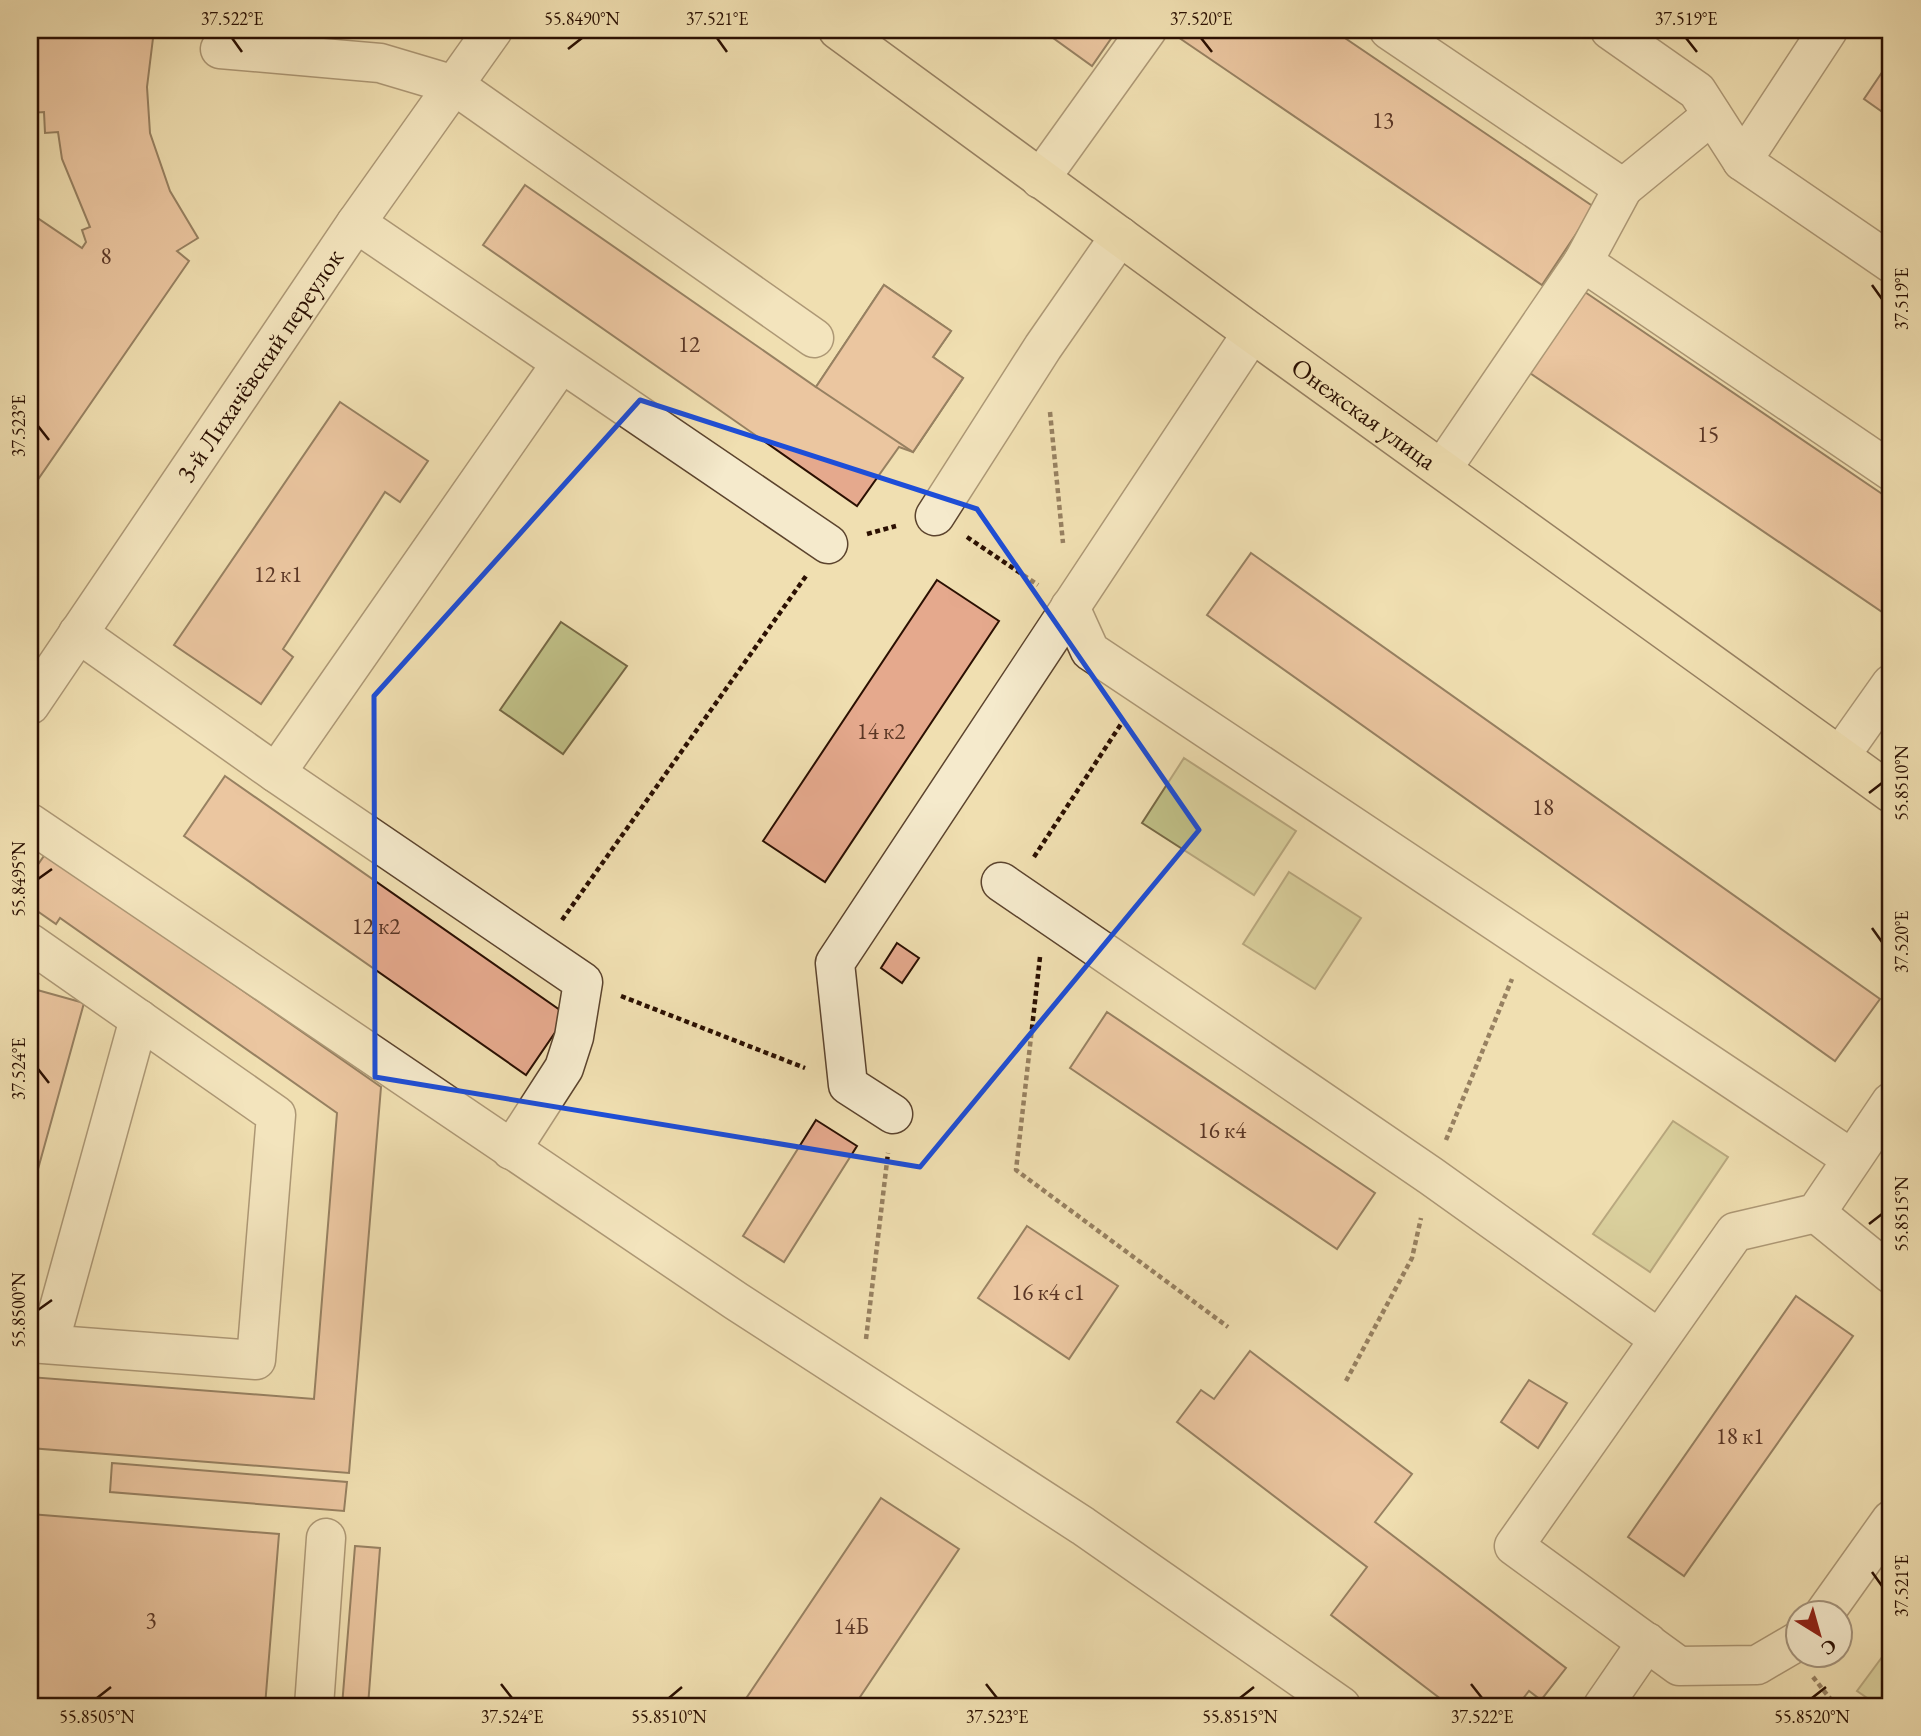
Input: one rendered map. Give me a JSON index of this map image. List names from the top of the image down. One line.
{"streets":{"main road":["Онежская улица"],"street":["3-й Лихачёвский переулок"]},"house_numbers":["13","8","12","15","12 к1","14 к2","18","12 к2","16 к4","16 к4 с1","18 к1","3","14Б"],"north":"bottom right","coordinates":["37.522°E","55.8490°N","37.521°E","37.520°E","37.519°E","37.523°E","55.8510°N","55.8495°N","37.524°E","55.8515°N","55.8500°N","55.8505°N","55.8520°N"]}
